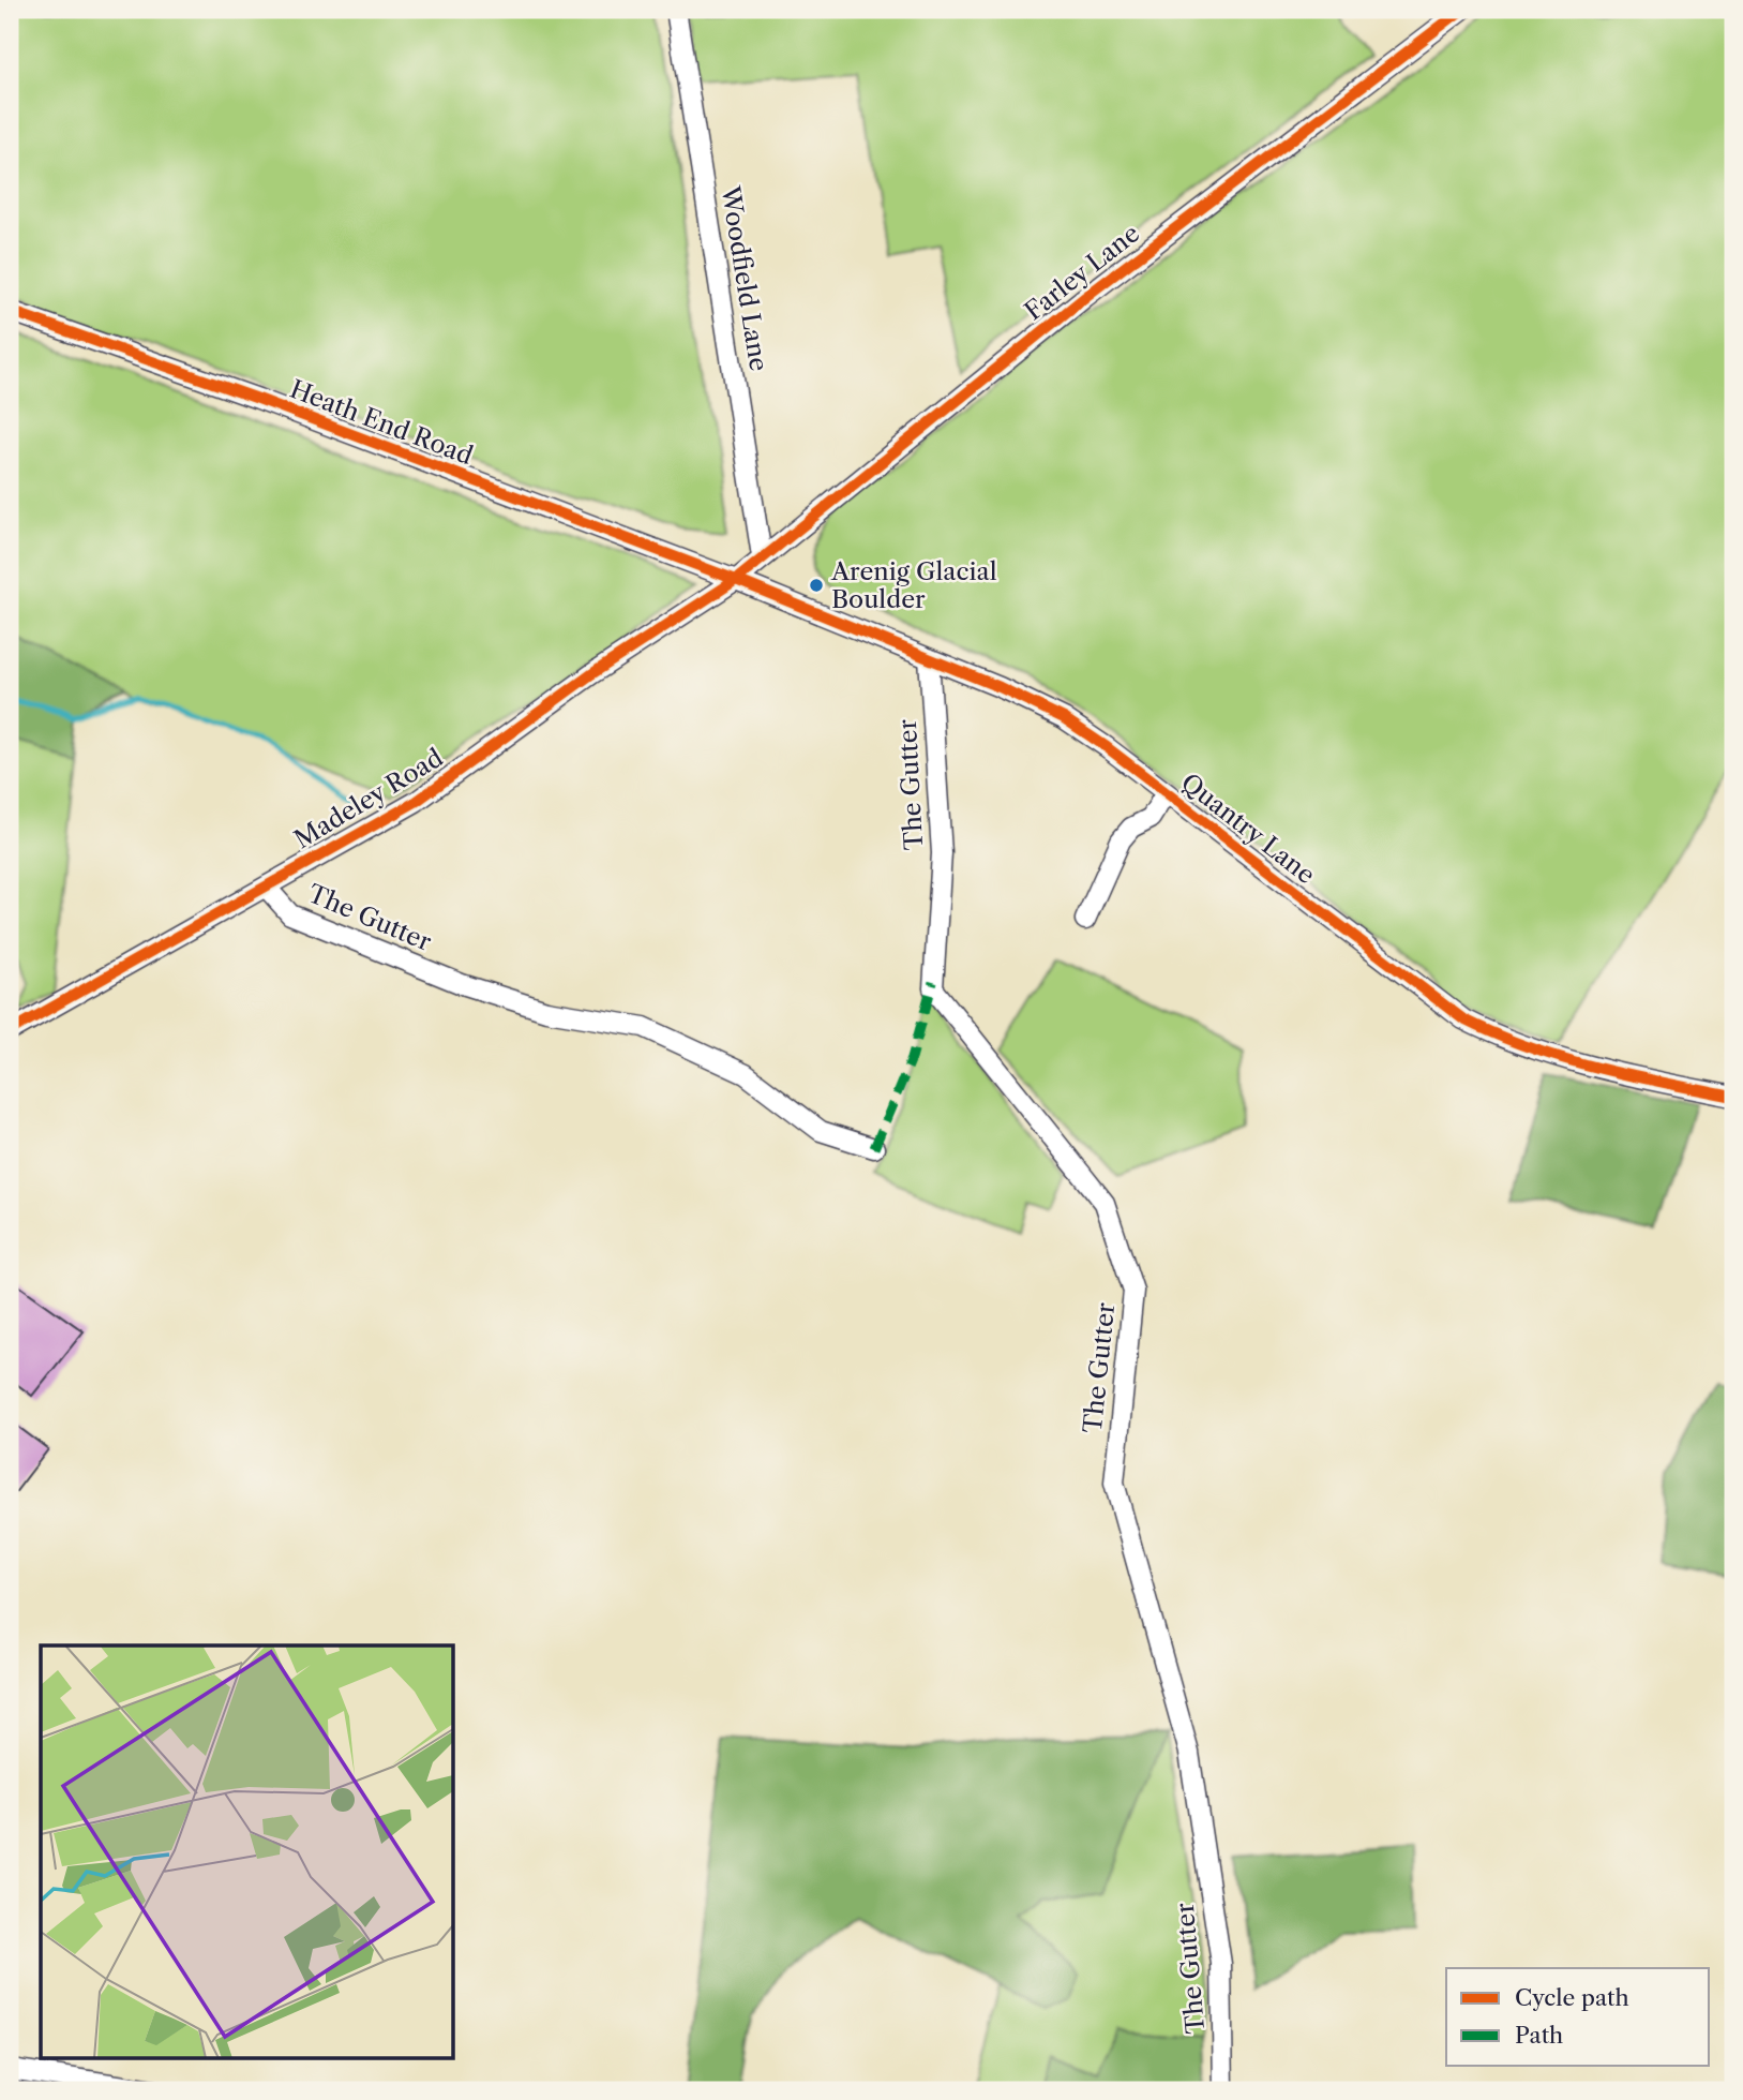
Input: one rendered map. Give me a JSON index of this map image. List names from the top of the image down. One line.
{"streets":{"street":["Farley Lane","Woodfield Lane","Heath End Road","The Gutter","Madeley Road","Quantry Lane"]},"crossings":[["Farley Lane","Woodfield Lane"],["Farley Lane","Heath End Road"],["Farley Lane","Madeley Road"],["Farley Lane","Quantry Lane"],["Heath End Road","Madeley Road"],["Heath End Road","Quantry Lane"],["The Gutter","Madeley Road"],["The Gutter","Quantry Lane"],["Madeley Road","Quantry Lane"]],"places":["Arenig Glacial Boulder"],"legend":["Cycle path","Path"]}
